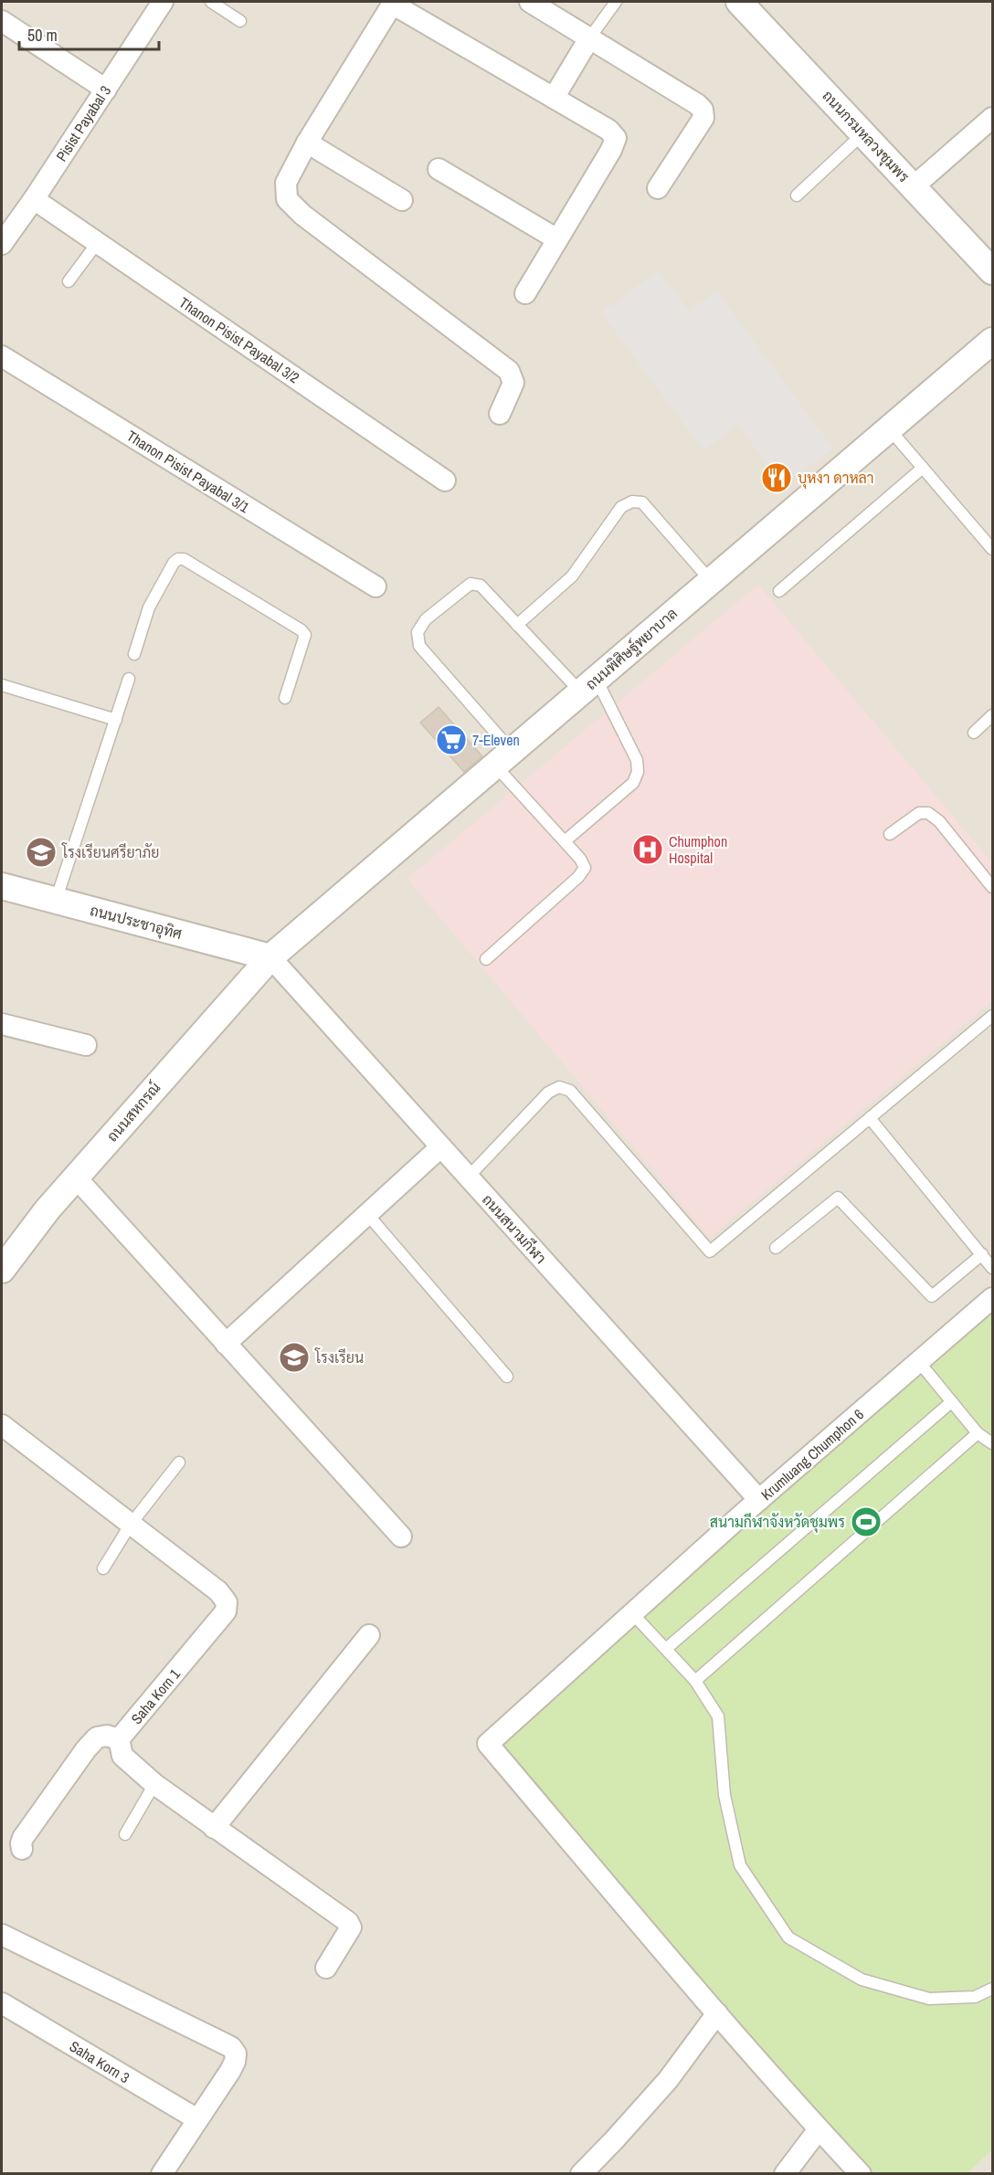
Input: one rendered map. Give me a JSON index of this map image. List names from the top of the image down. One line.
{"streets":{"street":["Pisist Payabal 3","ถนนกรมหลวงชุมพร","Thanon Pisist Payabal 3/2","Thanon Pisist Payabal 3/1","ถนนพิศิษฐ์พยาบาล","ถนนประชาอุทิศ","ถนนสหกรณ์","ถนนสนามกีฬา","Krumluang Chumphon 6","Saha Korn 1","Saha Korn 3"]},"crossings":[["Pisist Payabal 3","Thanon Pisist Payabal 3/2"],["ถนนพิศิษฐ์พยาบาล","ถนนประชาอุทิศ"],["ถนนพิศิษฐ์พยาบาล","ถนนสหกรณ์"],["ถนนพิศิษฐ์พยาบาล","ถนนสนามกีฬา"],["ถนนประชาอุทิศ","ถนนสหกรณ์"],["ถนนประชาอุทิศ","ถนนสนามกีฬา"],["ถนนสหกรณ์","ถนนสนามกีฬา"],["ถนนสนามกีฬา","Krumluang Chumphon 6"]],"places":{"restaurant":["บุหงา ดาหลา"],"supermarket":["7-Eleven"],"hospital":["Chumphon Hospital"],"school or university":["โรงเรียนศรียาภัย","โรงเรียน"],"sports":["สนามกีฬาจังหวัดชุมพร"]},"scale_bar":"50 m"}
